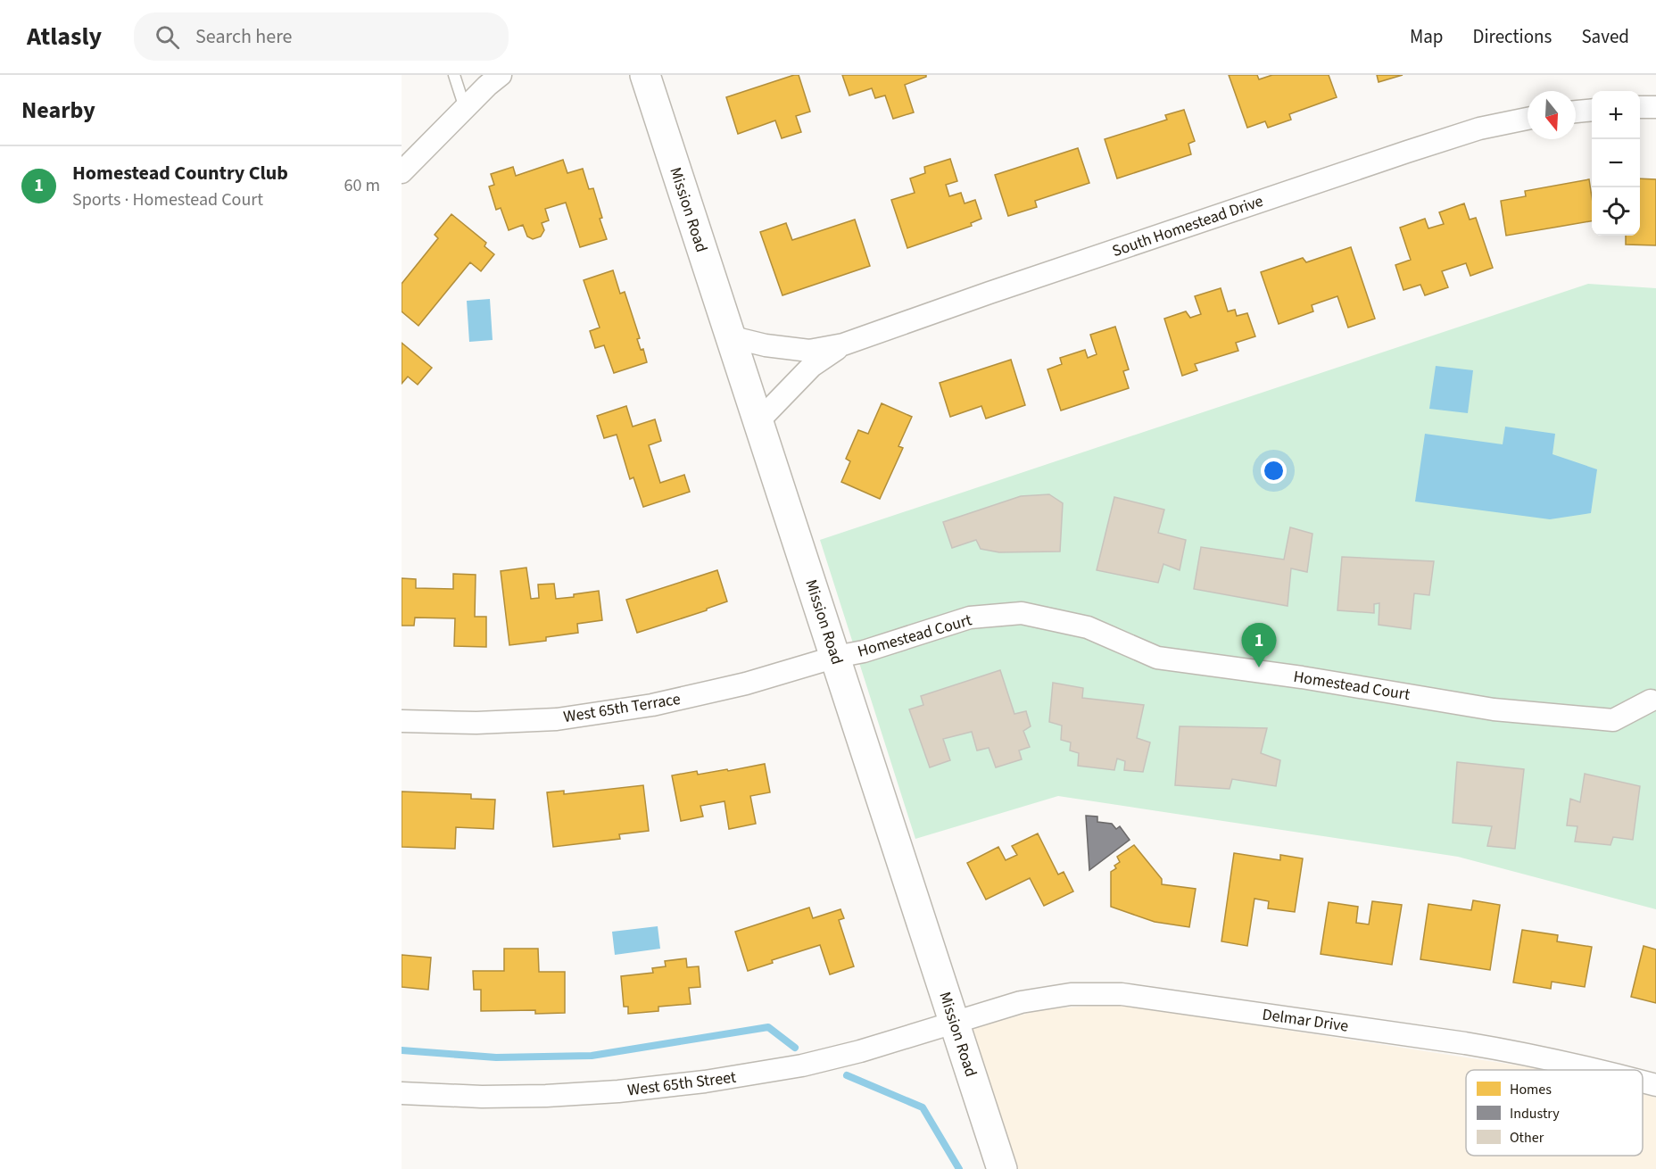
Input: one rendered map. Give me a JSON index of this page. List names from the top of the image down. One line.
{"streets":{"main road":["Mission Road"],"street":["South Homestead Drive","Homestead Court","West 65th Terrace","Delmar Drive","West 65th Street"]},"crossings":[["Mission Road","South Homestead Drive"],["Mission Road","Homestead Court"],["Mission Road","West 65th Terrace"],["Mission Road","Delmar Drive"],["Mission Road","West 65th Street"],["Homestead Court","West 65th Terrace"],["Delmar Drive","West 65th Street"]],"legend":["Homes","Industry","Other"],"north":"bottom","page":{"header":"Atlasly","search":"Search here","nav":["Map","Directions","Saved"],"heading":"Nearby","map_buttons":["+","−"],"list":[{"mark":"1","name":"Homestead Country Club","note":"Sports · Homestead Court","value":"60 m"}],"pins":"1"}}
